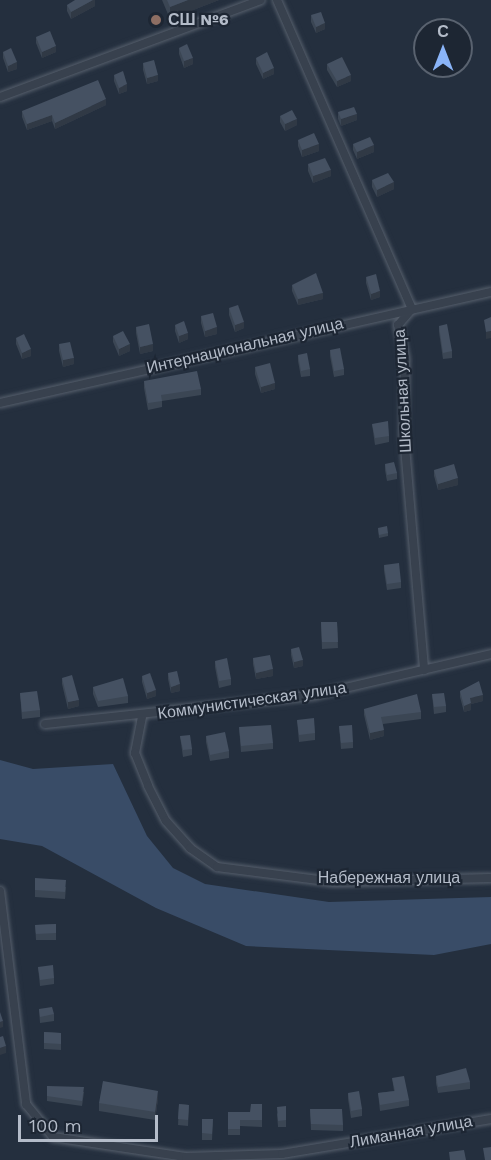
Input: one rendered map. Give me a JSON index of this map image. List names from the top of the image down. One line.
{"streets":{"street":["Интернациональная улица","Школьная улица","Коммунистическая улица","Набережная улица","Лиманная улица"]},"crossings":[["Интернациональная улица","Школьная улица"],["Школьная улица","Коммунистическая улица"],["Коммунистическая улица","Набережная улица"]],"places":["СШ №6"],"scale_bar":"100 m","north":"top"}
